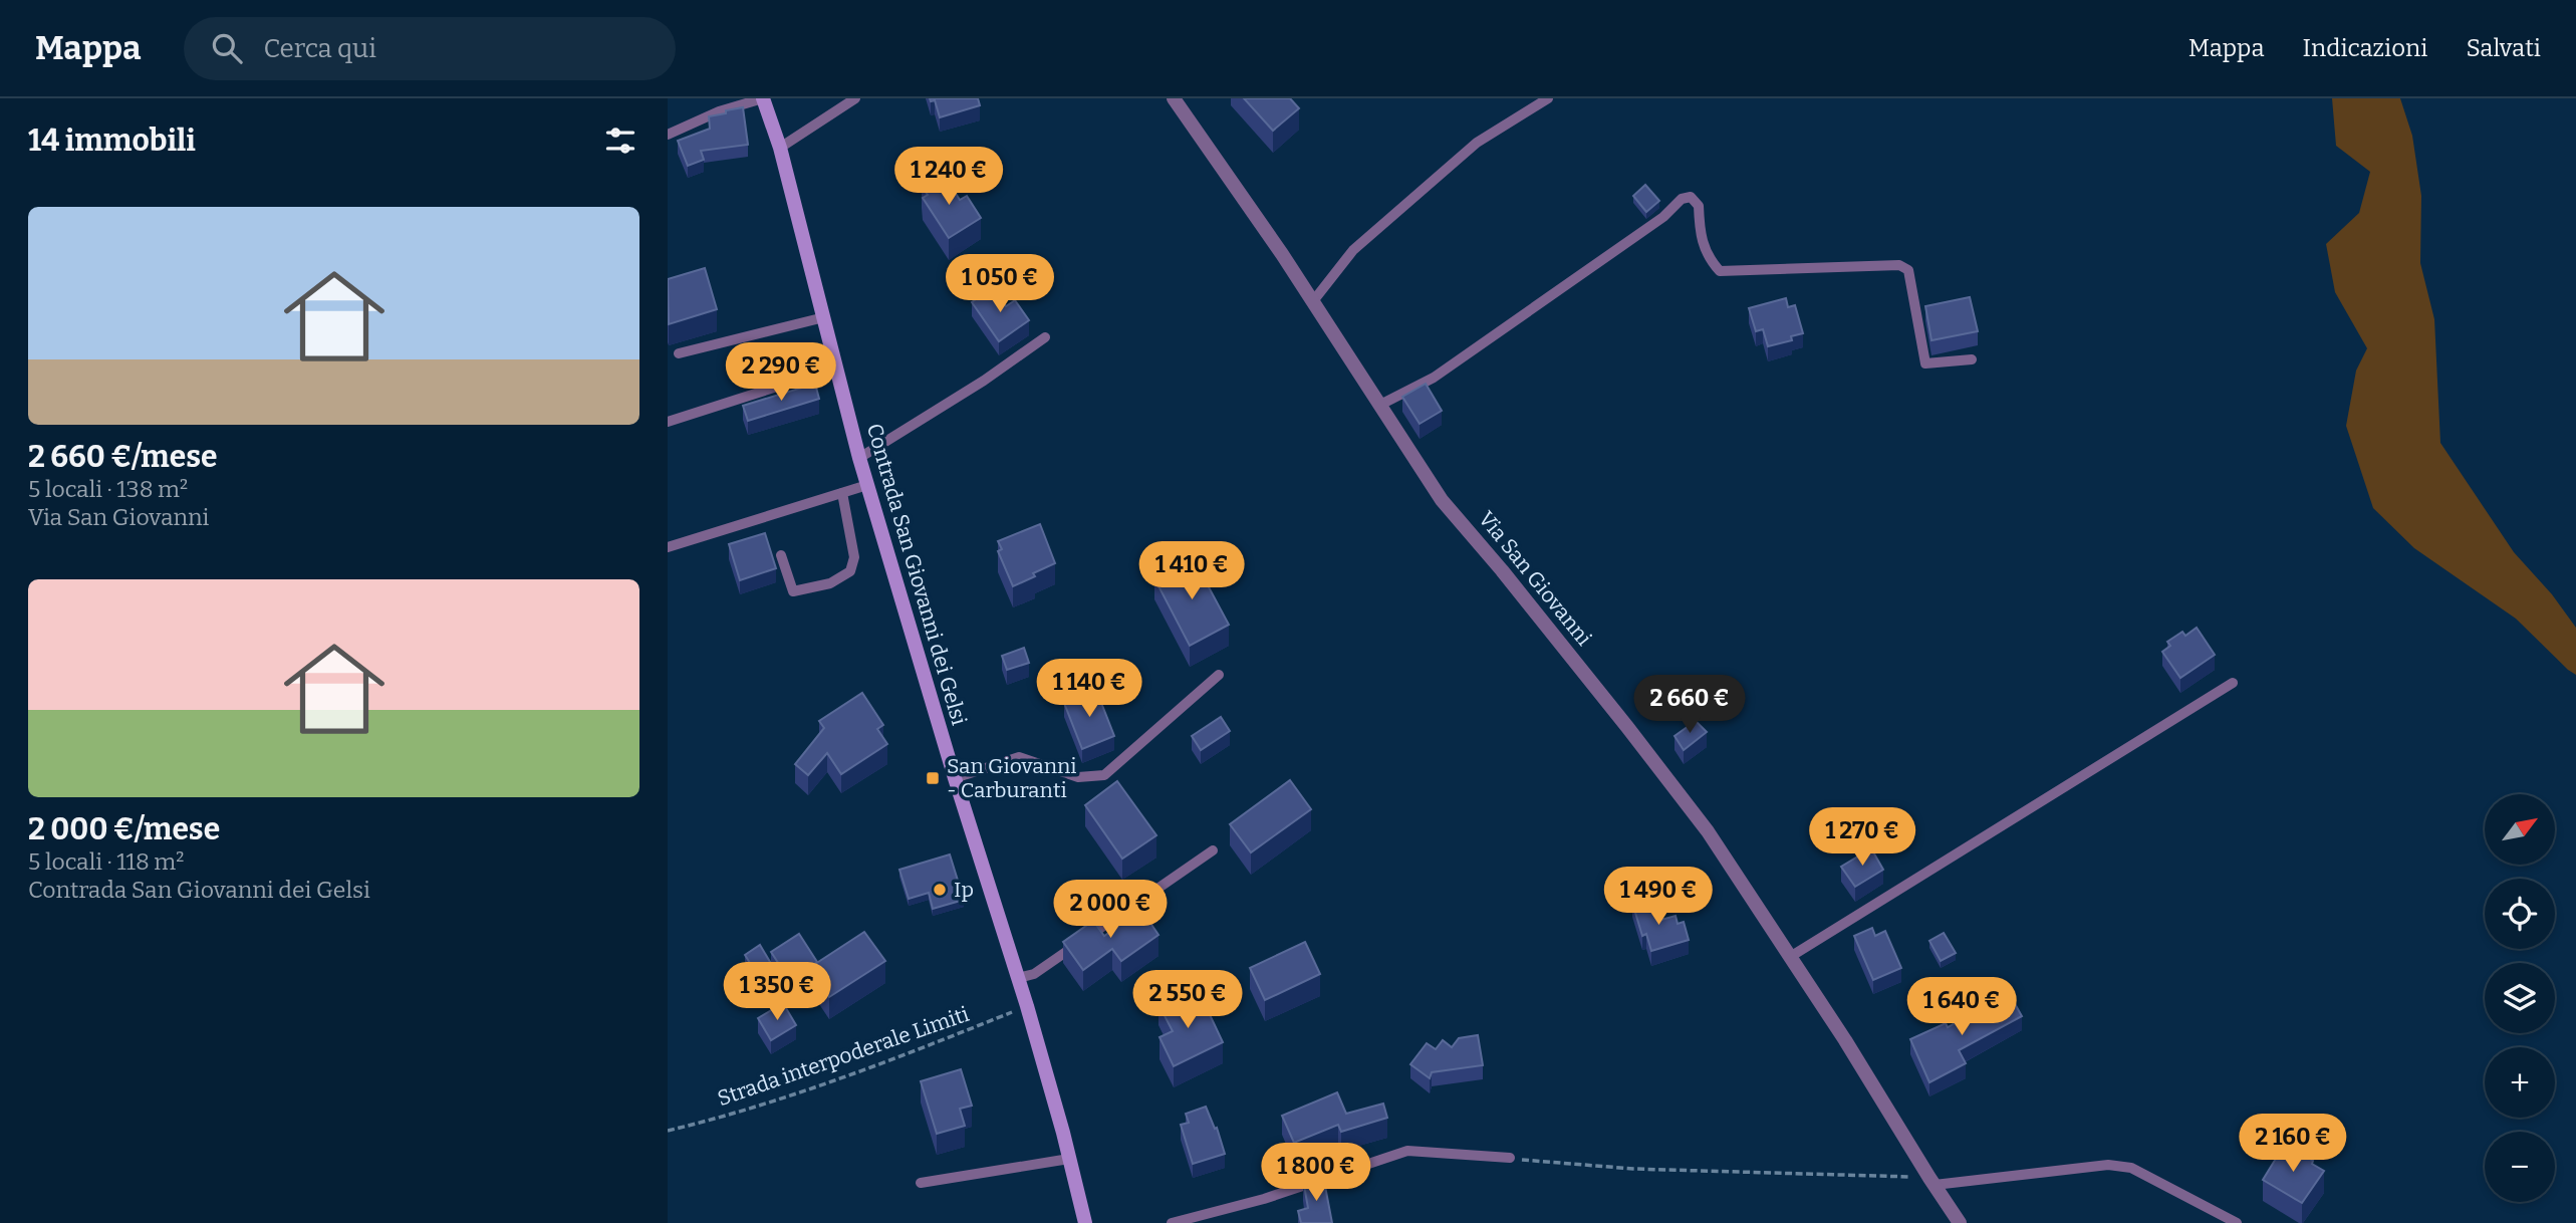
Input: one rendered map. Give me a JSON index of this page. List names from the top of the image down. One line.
{"streets":{"main road":["Contrada San Giovanni dei Gelsi"],"street":["Via San Giovanni"],"path":["Strada interpoderale Limiti"]},"crossings":[["Contrada San Giovanni dei Gelsi","Strada interpoderale Limiti"]],"places":{"transit":["San Giovanni - Carburanti"],"other":["Ip"]},"north":"top right","page":{"header":"Mappa","search":"Cerca qui","nav":["Mappa","Indicazioni","Salvati"],"heading":"14 immobili","price":["1 240 €","1 050 €","2 290 €","1 410 €","1 140 €","2 660 €","1 270 €","1 490 €","2 000 €","1 350 €","2 550 €","1 640 €","2 160 €","1 800 €"],"list":[{"name":"2 660 €/mese","note":"5 locali · 138 m² · Via San Giovanni"},{"name":"2 000 €/mese","note":"5 locali · 118 m² · Contrada San Giovanni dei Gelsi"}],"map_buttons":["+","−"]}}
